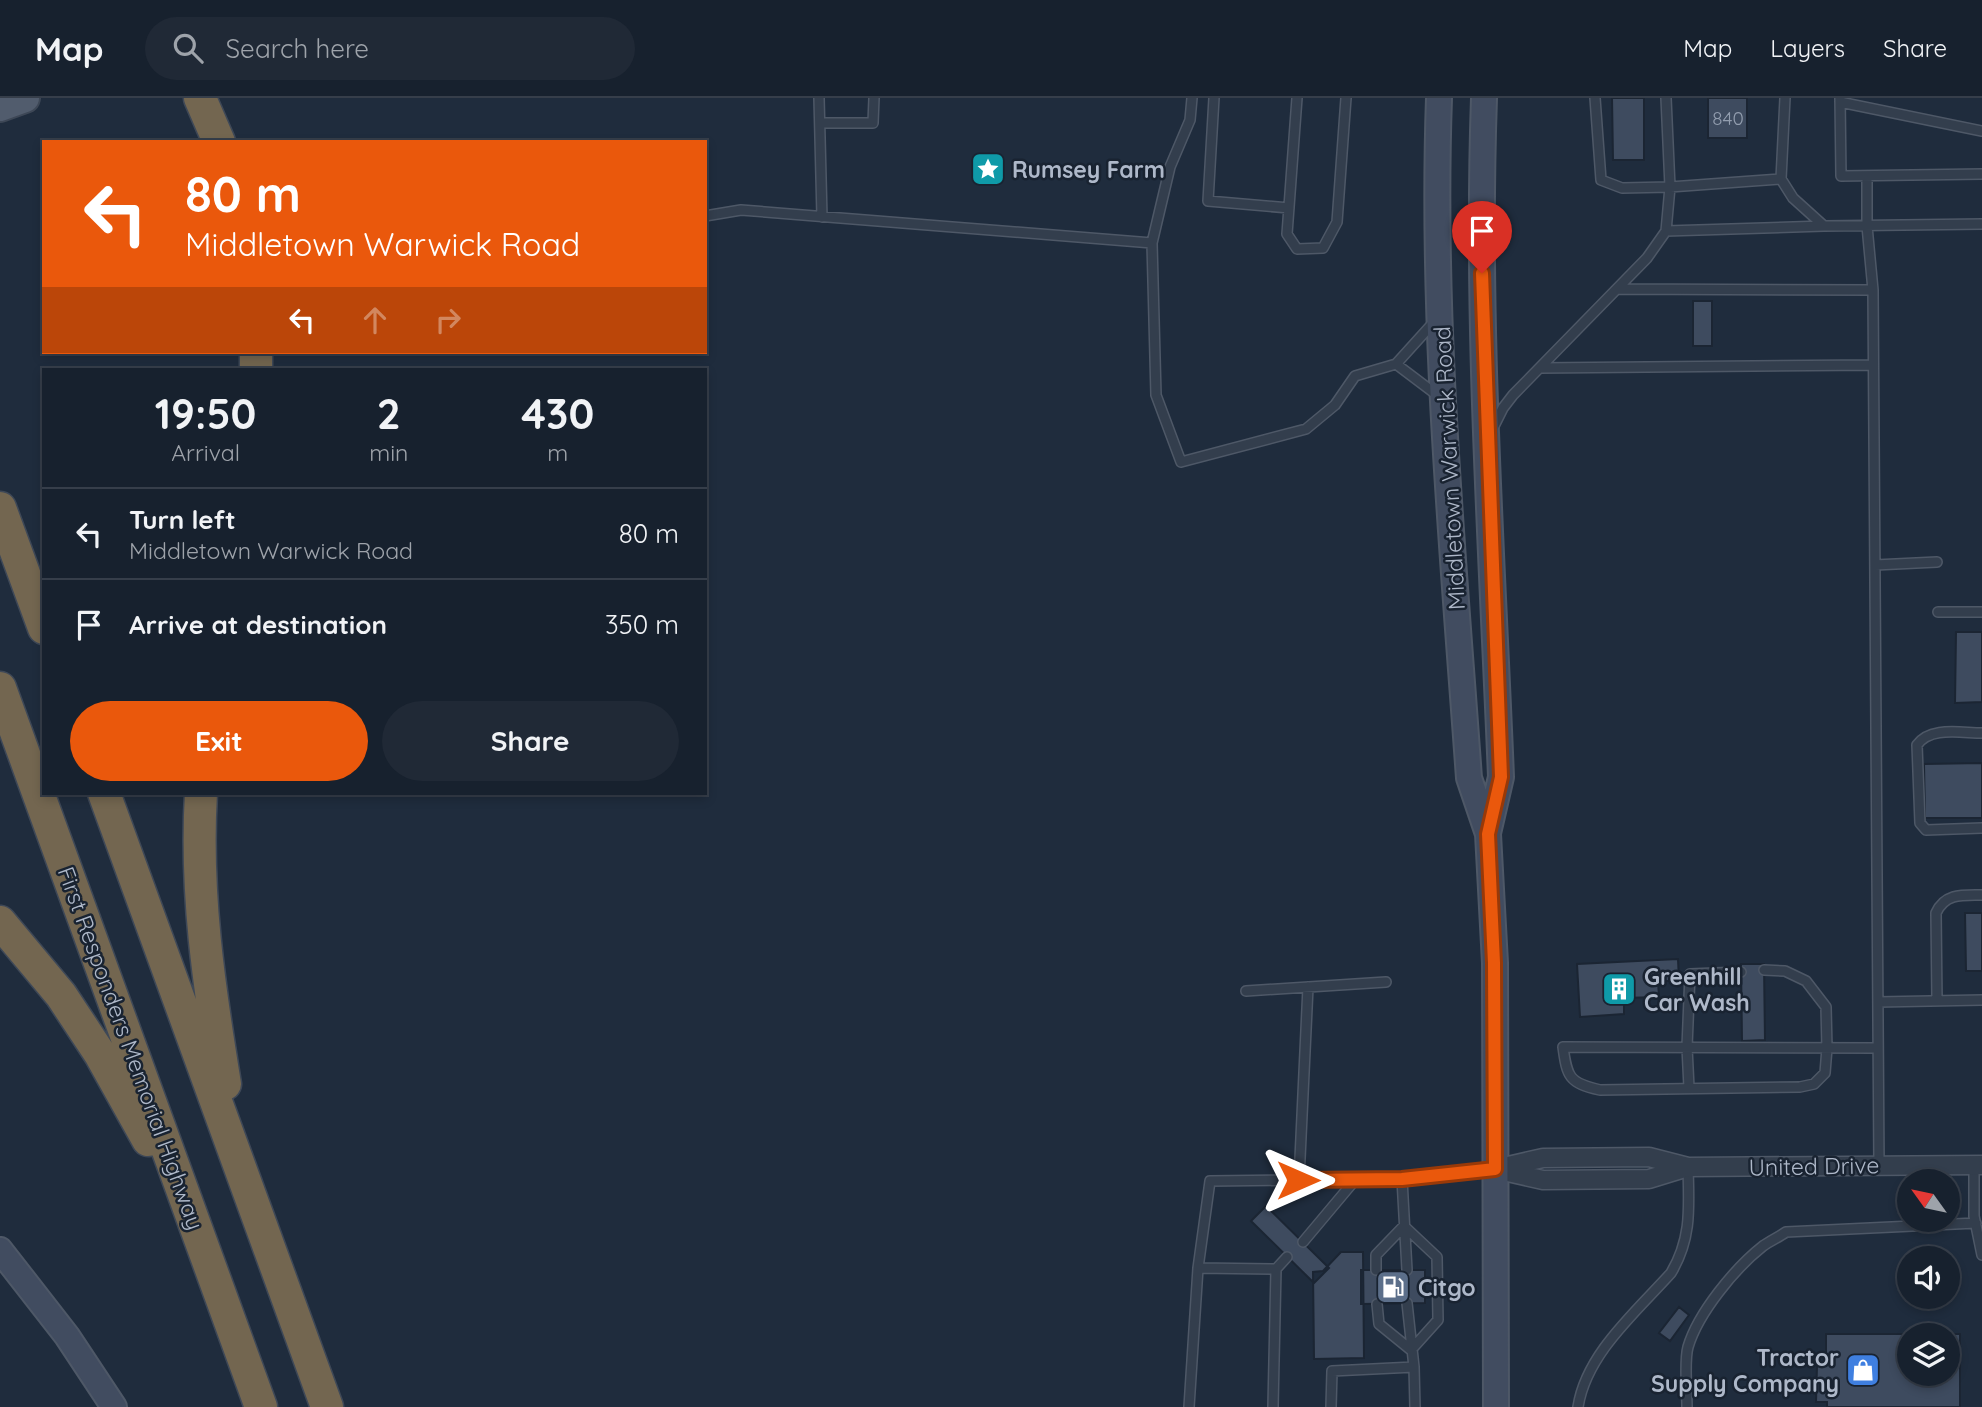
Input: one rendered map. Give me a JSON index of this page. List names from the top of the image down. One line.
{"streets":{"highway":["First Responders Memorial Highway"],"street":["Middletown Warwick Road","United Drive"]},"crossings":[["Middletown Warwick Road","United Drive"]],"places":{"place":["Rumsey Farm"],"building":["Greenhill Car Wash"],"fuel station":["Citgo"],"shop":["Tractor Supply Company"]},"house_numbers":["840"],"north":"top left","page":{"header":"Map","search":"Search here","nav":["Map","Layers","Share"],"turn":["80 m","Middletown Warwick Road"],"eta":["19:50","Arrival","2","min","430","m"],"list":[{"name":"Turn left","note":"Middletown Warwick Road","value":"80 m"},{"name":"Arrive at destination","value":"350 m"}],"buttons":["Exit","Share"]}}
